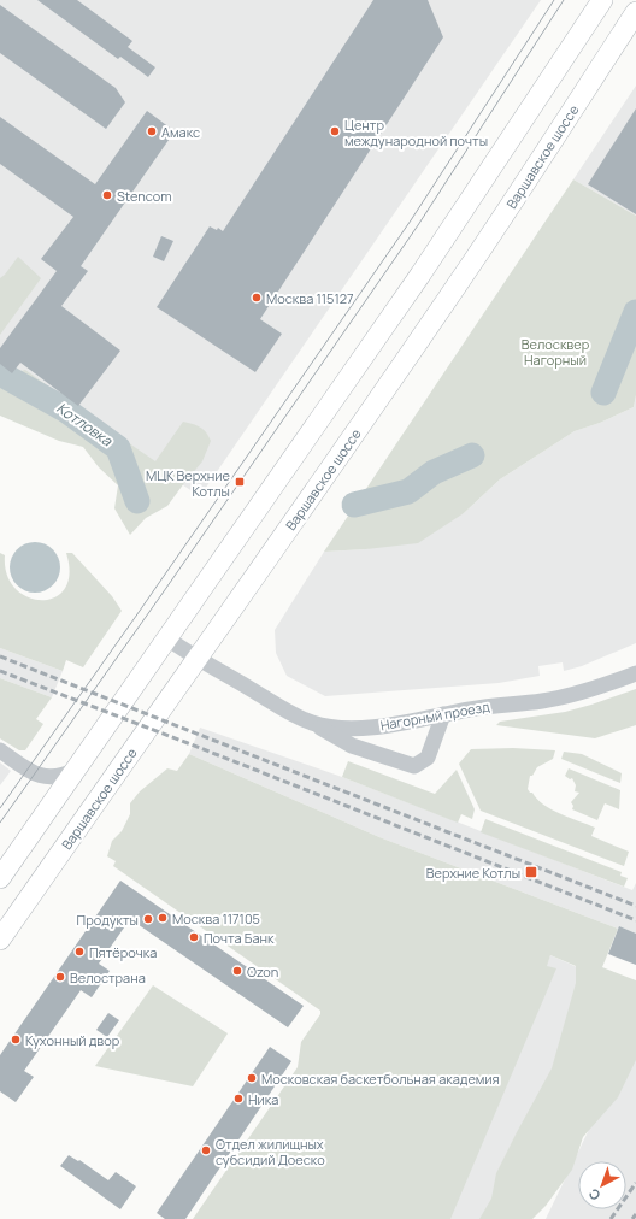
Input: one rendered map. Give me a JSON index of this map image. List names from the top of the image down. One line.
{"streets":{"main road":["Варшавское шоссе"],"street":["Нагорный проезд"]},"crossings":[["Варшавское шоссе","Нагорный проезд"]],"water":["Котловка"],"parks":["Велосквер Нагорный"],"places":{"other":["Амакс","Центр международной почты","Stencom","Москва 115127","Москва 117105","Продукты","Почта Банк","Пятёрочка","Ozon","Велострана","Кухонный двор","Московская баскетбольная академия","Ника","Отдел жилищных субсидий Доеско"],"transit":["МЦК Верхние Котлы","Верхние Котлы"]},"north":"bottom left"}
